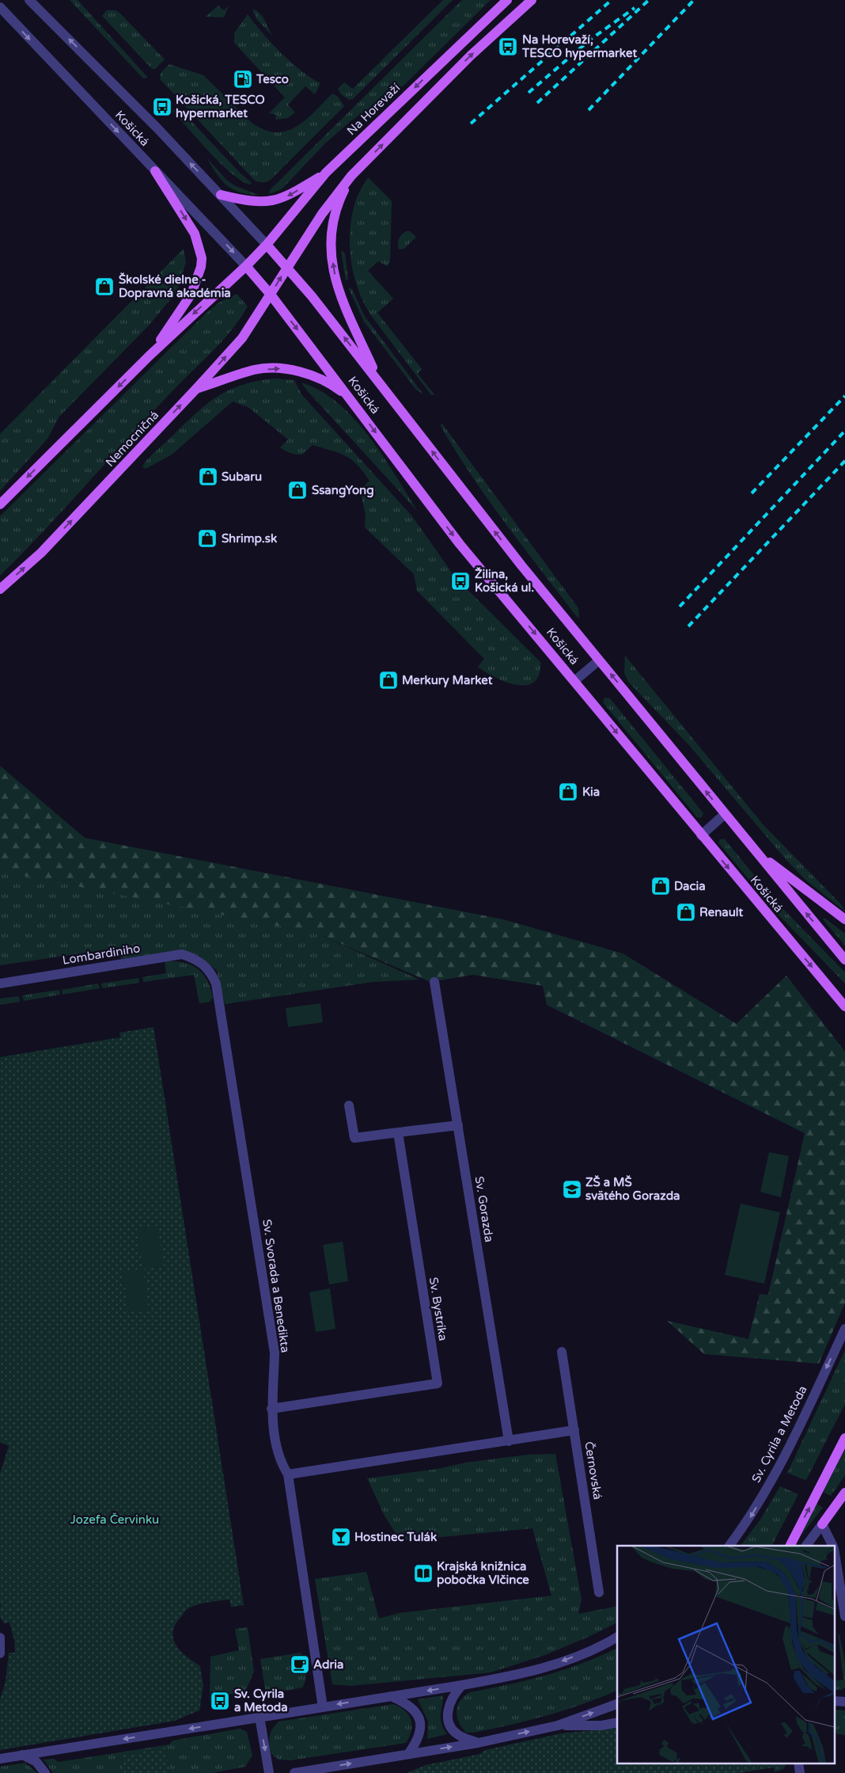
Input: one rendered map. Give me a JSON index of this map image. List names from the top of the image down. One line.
{"streets":{"main road":["Na Horevaží","Košická","Nemocničná"],"street":["Lombardiniho","Sv. Gorazda","Sv. Svorada a Benedikta","Sv. Bystríka","Sv. Cyrila a Metoda","Černovská"]},"crossings":[["Na Horevaží","Košická"],["Košická","Nemocničná"],["Lombardiniho","Sv. Svorada a Benedikta"],["Sv. Svorada a Benedikta","Sv. Bystríka"]],"one_way":["Sv. Cyrila a Metoda"],"parks":["Jozefa Červinku"],"places":{"bus stop":["Na Horevaží, TESCO hypermarket","Košická, TESCO hypermarket","Žilina, Košická ul.","Sv. Cyrila a Metoda"],"fuel station":["Tesco"],"shop":["Školské dielne - Dopravná akadémia","Subaru","SsangYong","Shrimp.sk","Merkury Market","Kia","Dacia","Renault"],"school or university":["ZŠ a MŠ svätého Gorazda"],"bar":["Hostinec Tulák"],"library":["Krajská knižnica pobočka Vlčince"],"cafe":["Adria"]}}
